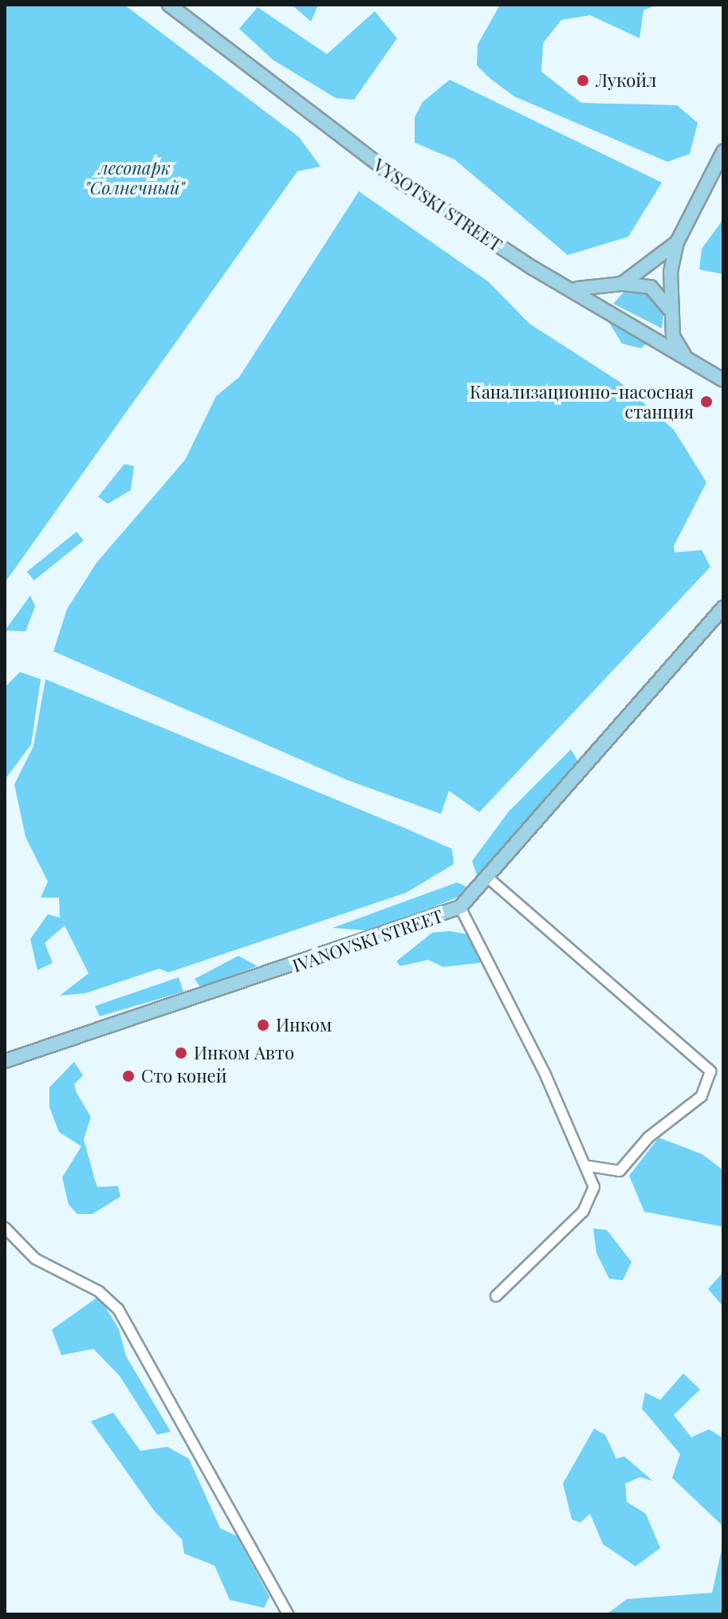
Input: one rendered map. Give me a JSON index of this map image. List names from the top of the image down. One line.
{"streets":{"main road":["VYSOTSKI STREET","IVANOVSKI STREET"]},"parks":["лесопарк \"Солнечный\""],"places":["Лукойл","Канализационно-насосная станция","Инком","Инком Авто","Сто коней"]}
